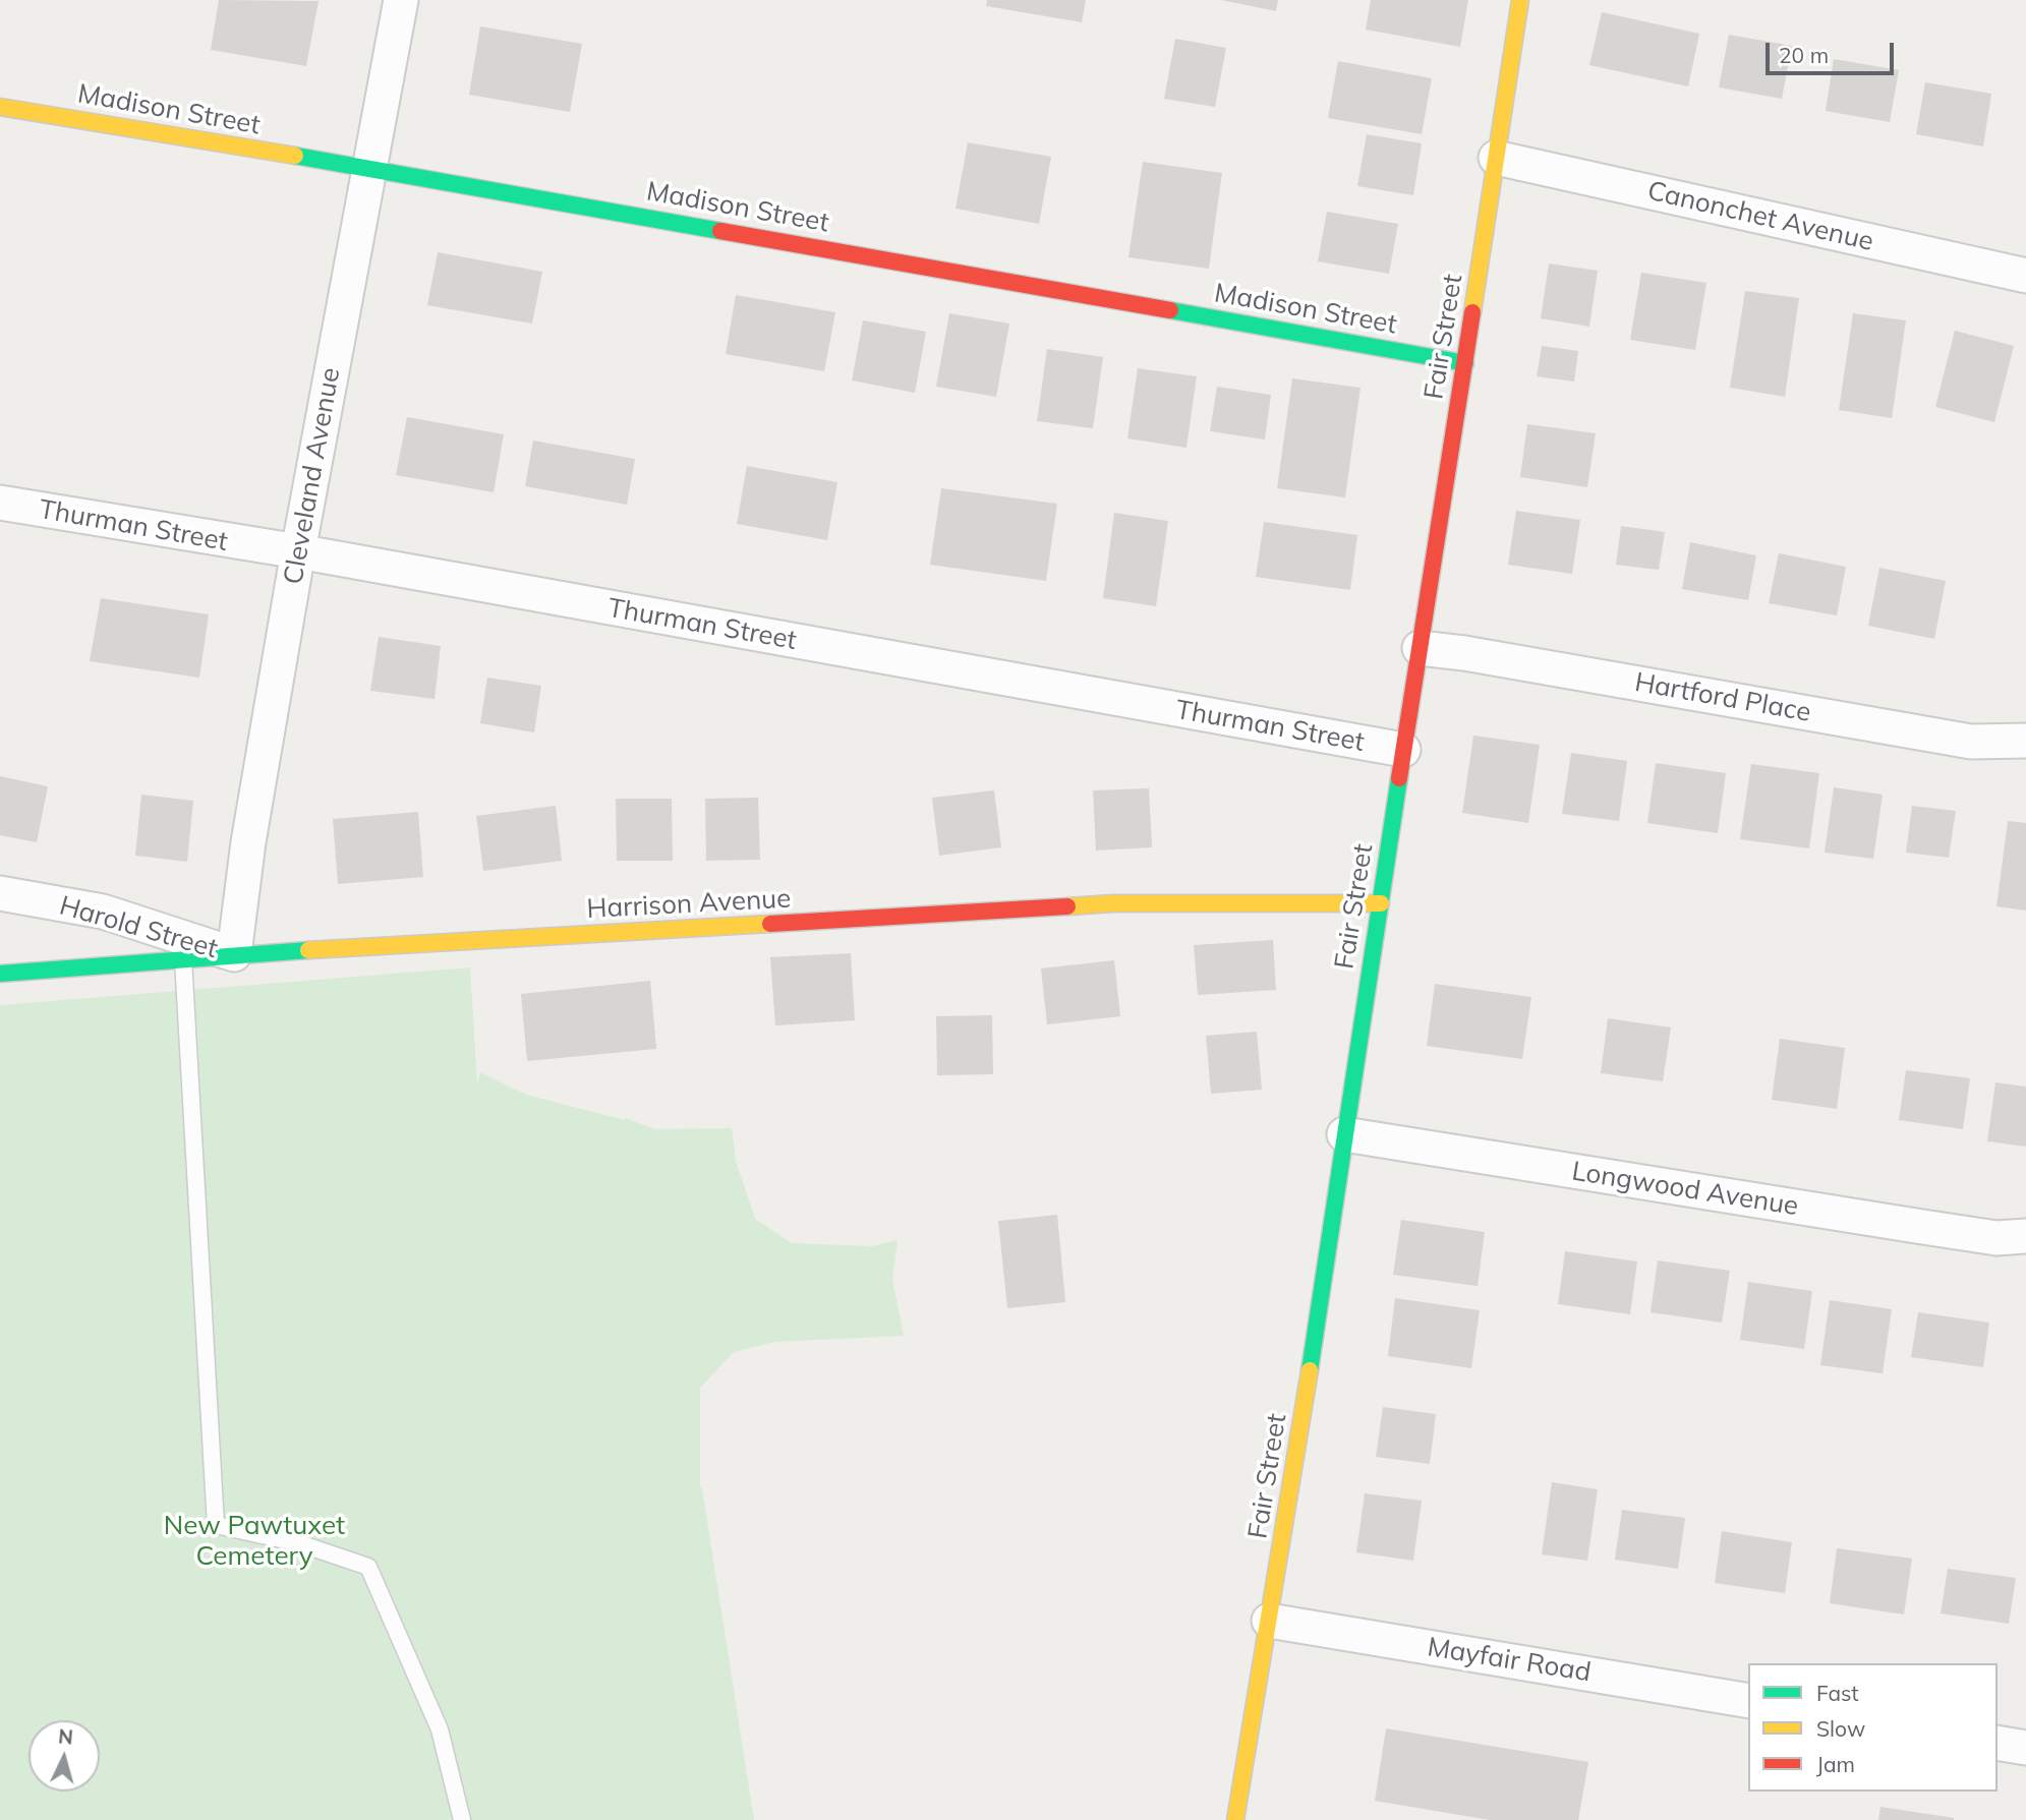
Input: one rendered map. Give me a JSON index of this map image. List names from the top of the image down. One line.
{"streets":{"street":["Madison Street","Canonchet Avenue","Fair Street","Cleveland Avenue","Thurman Street","Hartford Place","Harrison Avenue","Harold Street","Longwood Avenue","Mayfair Road"]},"crossings":[["Madison Street","Fair Street"],["Madison Street","Cleveland Avenue"],["Canonchet Avenue","Fair Street"],["Fair Street","Thurman Street"],["Fair Street","Hartford Place"],["Fair Street","Harrison Avenue"],["Fair Street","Longwood Avenue"],["Fair Street","Mayfair Road"],["Cleveland Avenue","Thurman Street"],["Cleveland Avenue","Harrison Avenue"],["Cleveland Avenue","Harold Street"],["Harrison Avenue","Harold Street"]],"parks":["New Pawtuxet Cemetery"],"legend":["Fast","Slow","Jam"],"scale_bar":"20 m","north":"top"}
